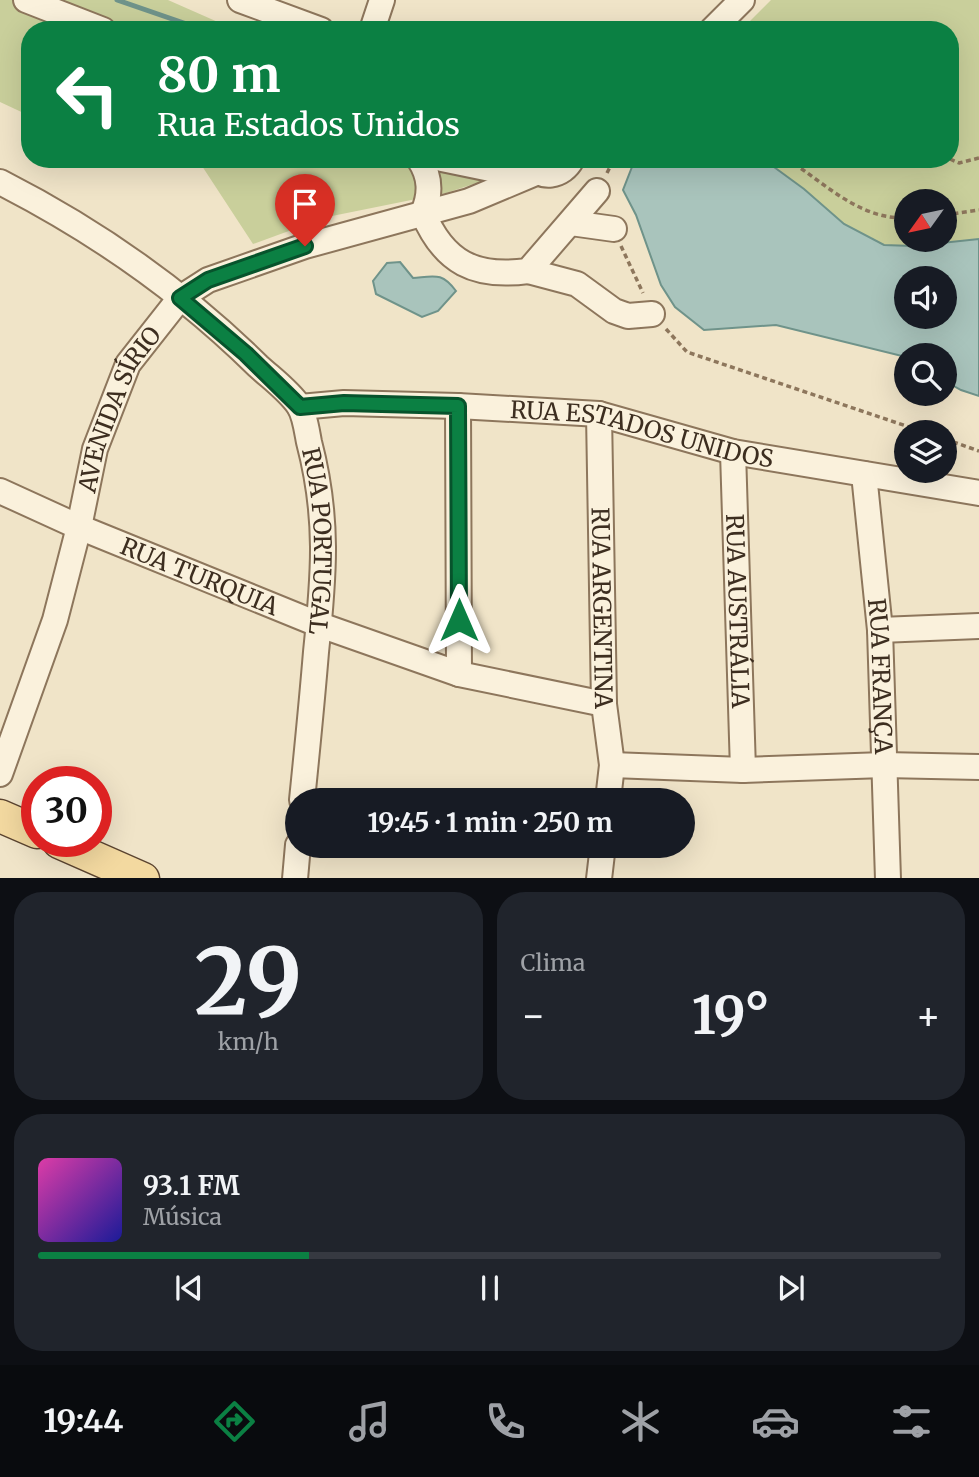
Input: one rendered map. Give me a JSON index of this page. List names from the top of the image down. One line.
{"streets":{"street":["AVENIDA SÍRIO","RUA ESTADOS UNIDOS","RUA PORTUGAL","RUA TURQUIA","RUA ARGENTINA","RUA AUSTRÁLIA","RUA FRANÇA"]},"crossings":[["AVENIDA SÍRIO","RUA TURQUIA"],["RUA ESTADOS UNIDOS","RUA PORTUGAL"],["RUA ESTADOS UNIDOS","RUA ARGENTINA"],["RUA ESTADOS UNIDOS","RUA AUSTRÁLIA"],["RUA ESTADOS UNIDOS","RUA FRANÇA"],["RUA PORTUGAL","RUA TURQUIA"],["RUA TURQUIA","RUA ARGENTINA"]],"north":"bottom left","page":{"turn":["80 m","Rua Estados Unidos"],"limit":"30","trip":"19:45 · 1 min · 250 m","tile":[["29","km/h"],"Clima"],"heat":["−","19°","+"],"song":["93.1 FM","Música"],"tabs":"19:44"}}
